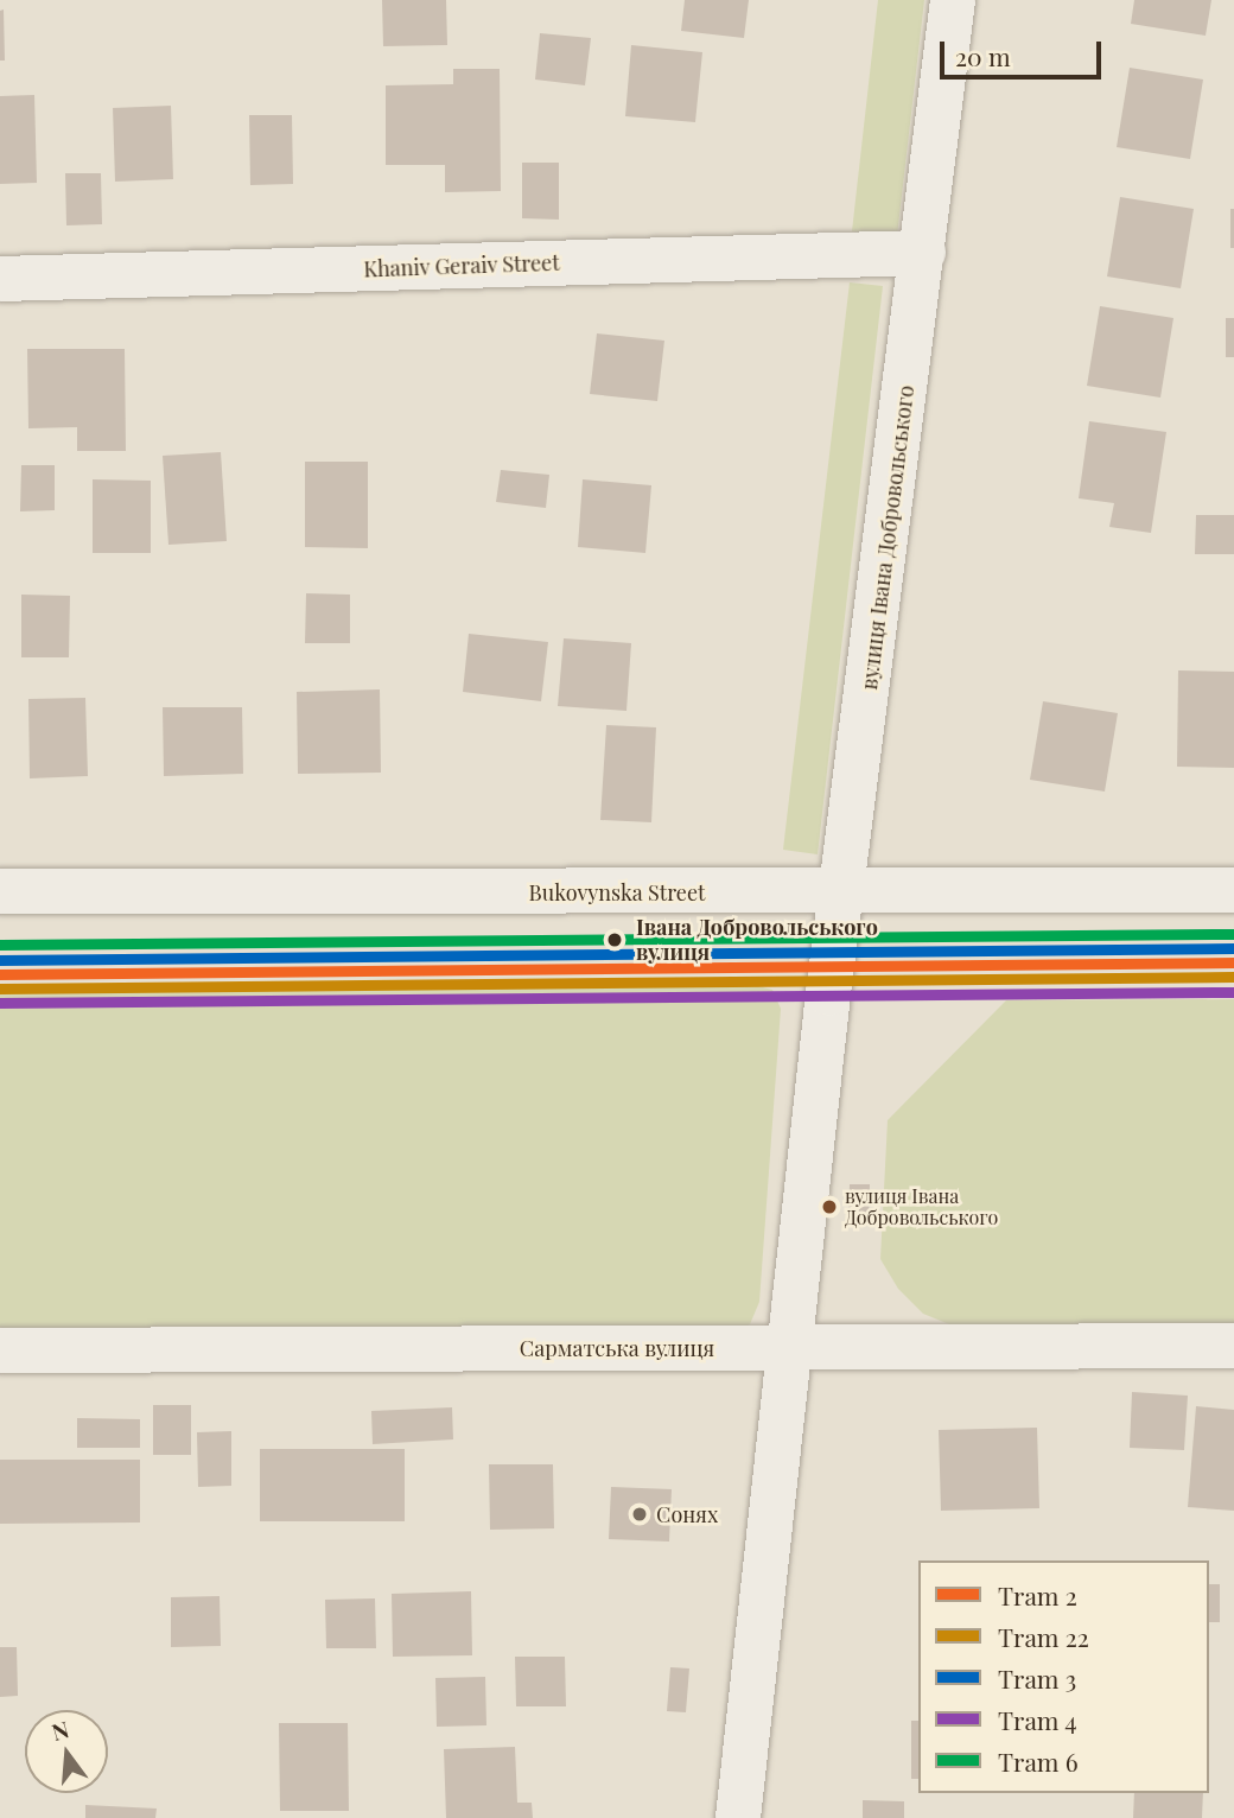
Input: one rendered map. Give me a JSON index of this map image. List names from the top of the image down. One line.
{"streets":{"street":["Khaniv Geraiv Street","вулиця Івана Добровольського","Bukovynska Street","Сарматська вулиця"]},"crossings":[["Khaniv Geraiv Street","вулиця Івана Добровольського"],["вулиця Івана Добровольського","Bukovynska Street"],["вулиця Івана Добровольського","Сарматська вулиця"]],"places":["Івана Добровольського вулиця","вулиця Івана Добровольського","Сонях"],"lines":["tram line 6","tram line 3","tram line 2","tram line 22","tram line 4"],"legend":["Tram 2","Tram 22","Tram 3","Tram 4","Tram 6"],"scale_bar":"20 m","north":"top"}
